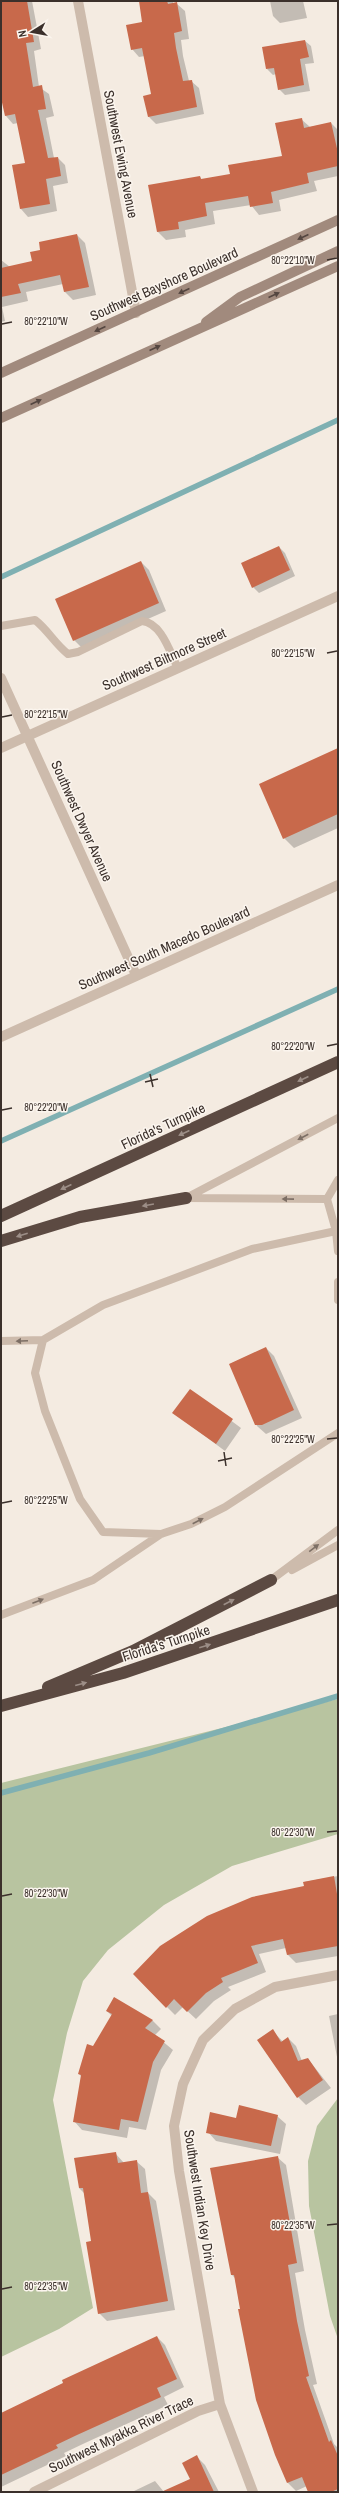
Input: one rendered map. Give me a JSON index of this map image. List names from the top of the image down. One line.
{"streets":{"highway":["Florida's Turnpike"],"main road":["Southwest Bayshore Boulevard"],"street":["Southwest Ewing Avenue","Southwest Biltmore Street","Southwest Dwyer Avenue","Southwest South Macedo Boulevard","Southwest Indian Key Drive","Southwest Myakka River Trace"]},"crossings":[["Southwest Ewing Avenue","Southwest Bayshore Boulevard"],["Southwest Biltmore Street","Southwest Dwyer Avenue"],["Southwest Dwyer Avenue","Southwest South Macedo Boulevard"],["Southwest Indian Key Drive","Southwest Myakka River Trace"]],"north":"left","coordinates":["80°22'10\"W","80°22'15\"W","80°22'20\"W","80°22'25\"W","80°22'30\"W","80°22'35\"W"]}
